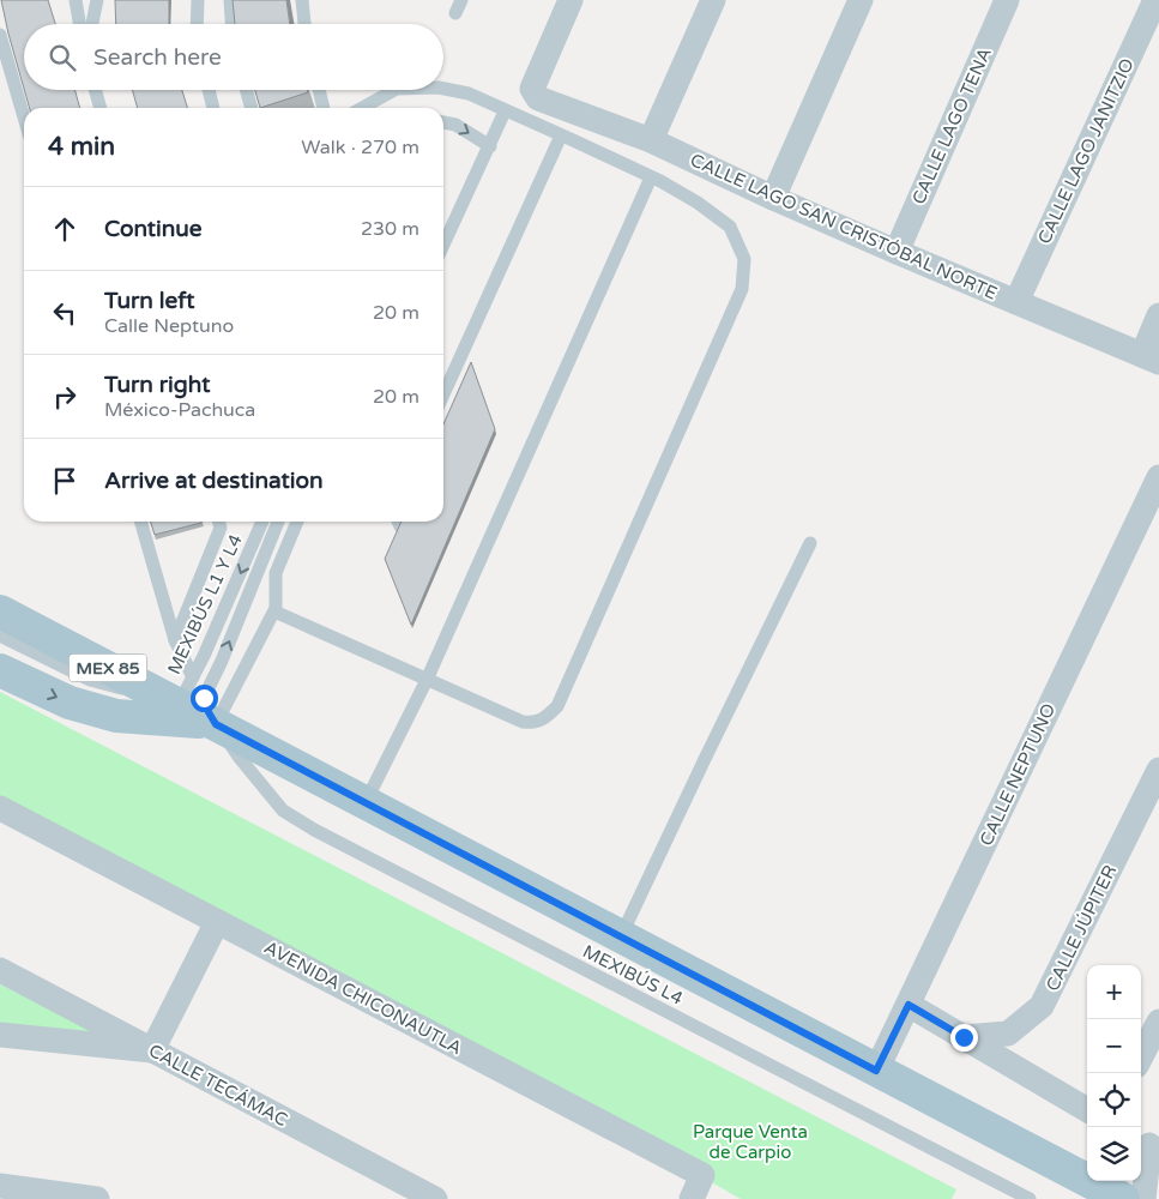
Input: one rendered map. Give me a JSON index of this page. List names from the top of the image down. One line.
{"streets":{"main road":["MEX 85"],"street":["CALLE LAGO TENA","CALLE LAGO JANITZIO","CALLE LAGO SAN CRISTÓBAL NORTE","CALLE NEPTUNO","CALLE JÚPITER","AVENIDA CHICONAUTLA","CALLE TECÁMAC"],"lane":["MEXIBÚS L1 Y L4","MEXIBÚS L4"]},"crossings":[["CALLE LAGO TENA","CALLE LAGO SAN CRISTÓBAL NORTE"],["CALLE LAGO JANITZIO","CALLE LAGO SAN CRISTÓBAL NORTE"],["MEXIBÚS L1 Y L4","MEX 85"],["MEXIBÚS L1 Y L4","MEXIBÚS L4"],["MEX 85","CALLE NEPTUNO"],["MEX 85","MEXIBÚS L4"]],"parks":["Parque Venta de Carpio"],"page":{"search":"Search here","heading":["4 min","Walk · 270 m"],"list":[["Continue","230 m"],["Turn left","Calle Neptuno","20 m"],["Turn right","México-Pachuca","20 m"],"Arrive at destination"],"map_buttons":["+","−"]}}
